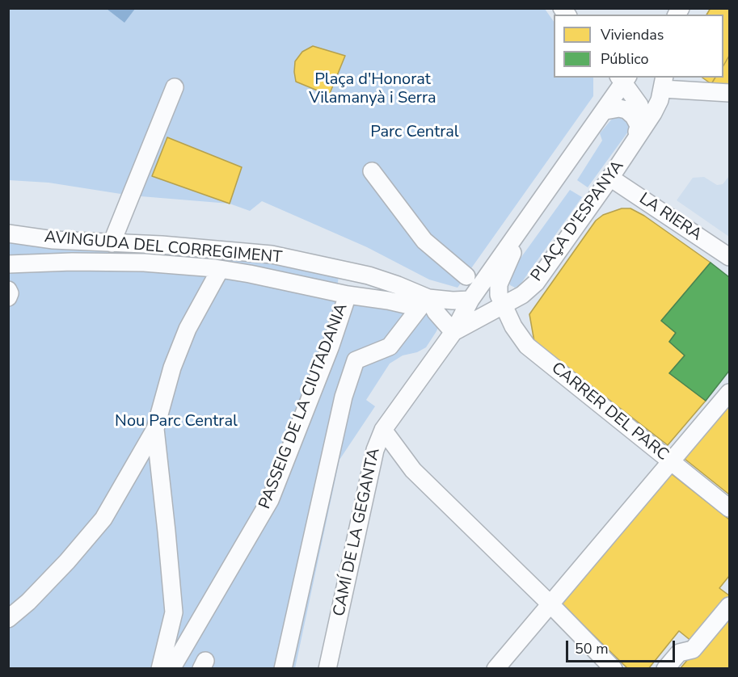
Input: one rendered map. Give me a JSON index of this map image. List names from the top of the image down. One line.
{"streets":{"street":["LA RIERA","PLAÇA D'ESPANYA","AVINGUDA DEL CORREGIMENT","PASSEIG DE LA CIUTADANIA","CARRER DEL PARC","CAMÍ DE LA GEGANTA"]},"crossings":[["LA RIERA","PLAÇA D'ESPANYA"],["PLAÇA D'ESPANYA","AVINGUDA DEL CORREGIMENT"],["PLAÇA D'ESPANYA","CARRER DEL PARC"],["PLAÇA D'ESPANYA","CAMÍ DE LA GEGANTA"]],"parks":["Plaça d'Honorat Vilamanyà i Serra","Parc Central","Nou Parc Central"],"legend":["Viviendas","Público"],"scale_bar":"50 m"}
